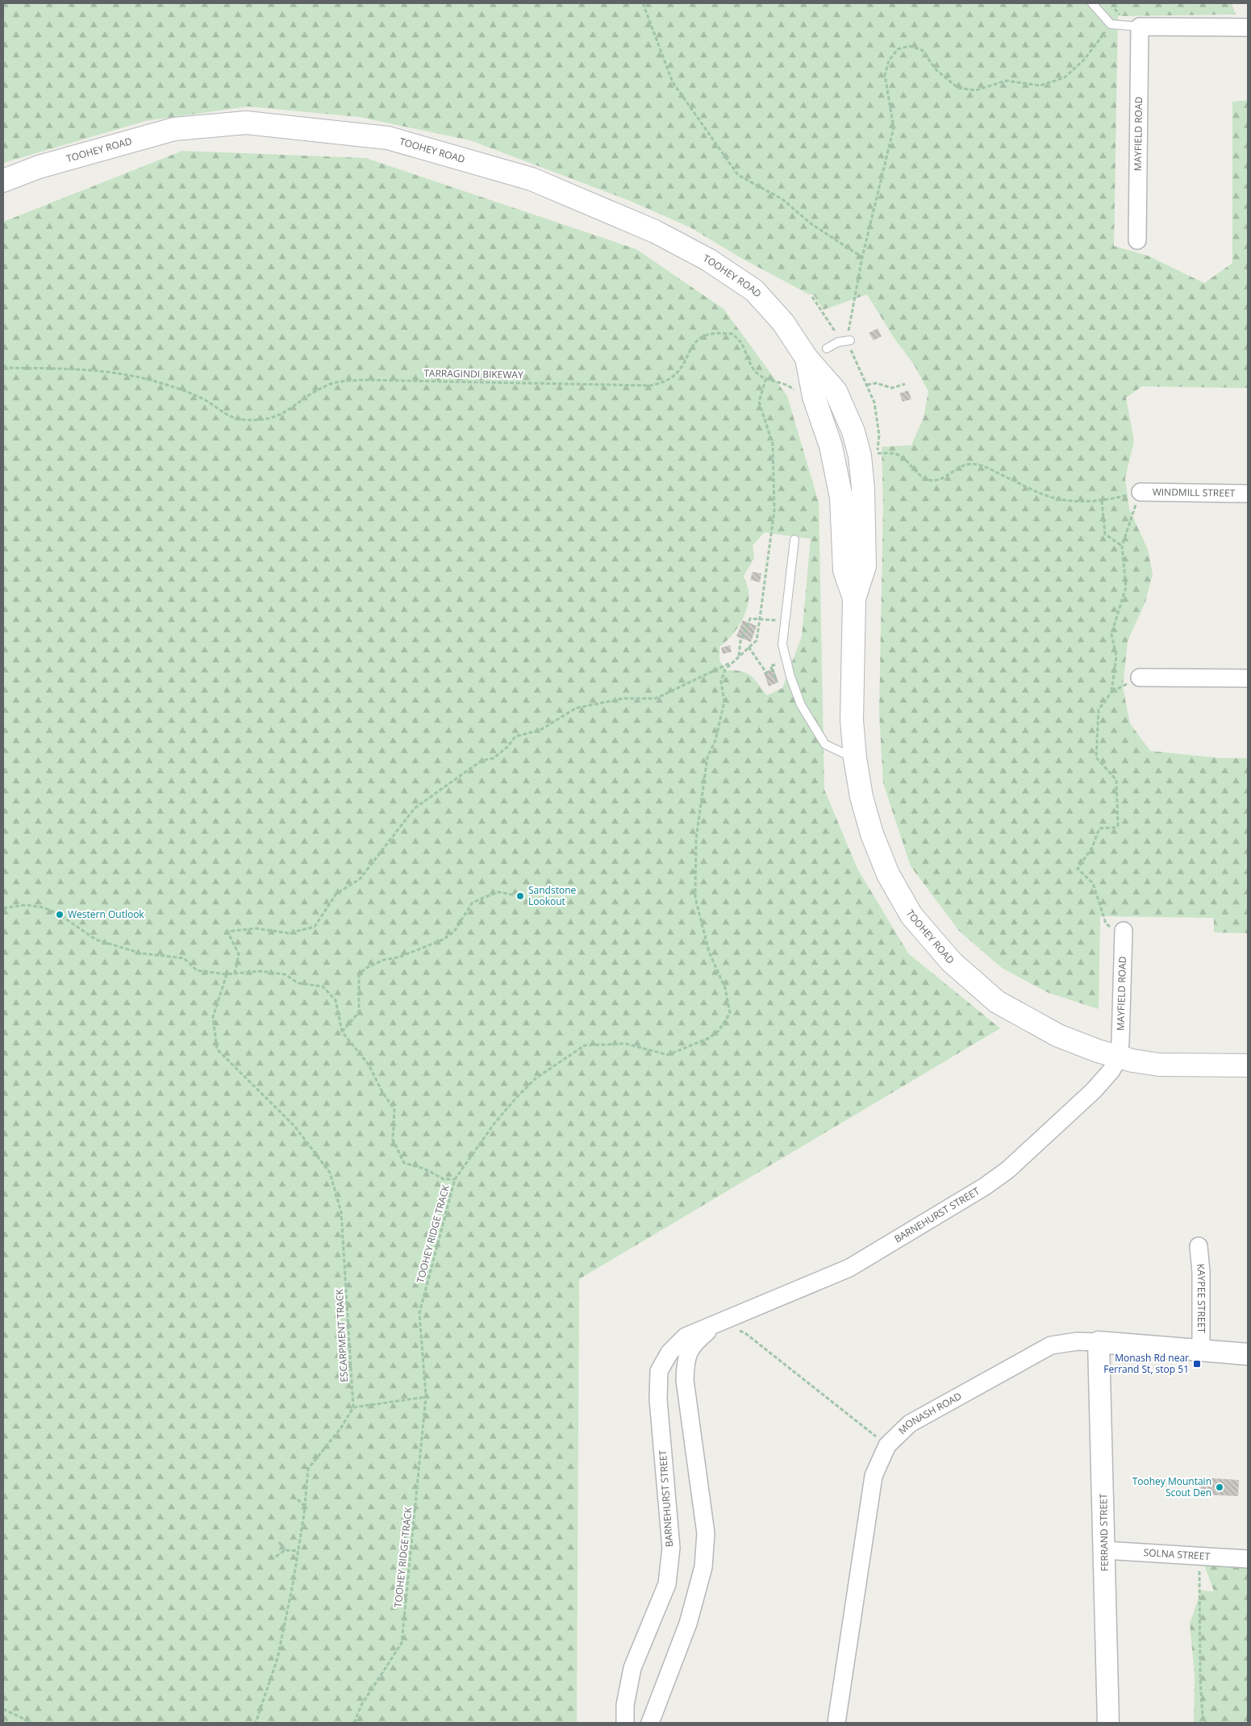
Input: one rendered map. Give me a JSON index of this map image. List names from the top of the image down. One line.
{"streets":{"main road":["TOOHEY ROAD"],"street":["MAYFIELD ROAD","WINDMILL STREET","BARNEHURST STREET","KAYPEE STREET","MONASH ROAD","FERRAND STREET","SOLNA STREET"],"path":["TARRAGINDI BIKEWAY","TOOHEY RIDGE TRACK","ESCARPMENT TRACK"]},"crossings":[["MAYFIELD ROAD","TOOHEY ROAD"],["MAYFIELD ROAD","BARNEHURST STREET"],["TOOHEY ROAD","BARNEHURST STREET"],["TARRAGINDI BIKEWAY","TOOHEY RIDGE TRACK"],["KAYPEE STREET","MONASH ROAD"],["MONASH ROAD","FERRAND STREET"],["FERRAND STREET","SOLNA STREET"]],"places":{"other":["Sandstone Lookout","Western Outlook","Toohey Mountain Scout Den"],"transit":["Monash Rd near Ferrand St, stop 51"]}}
